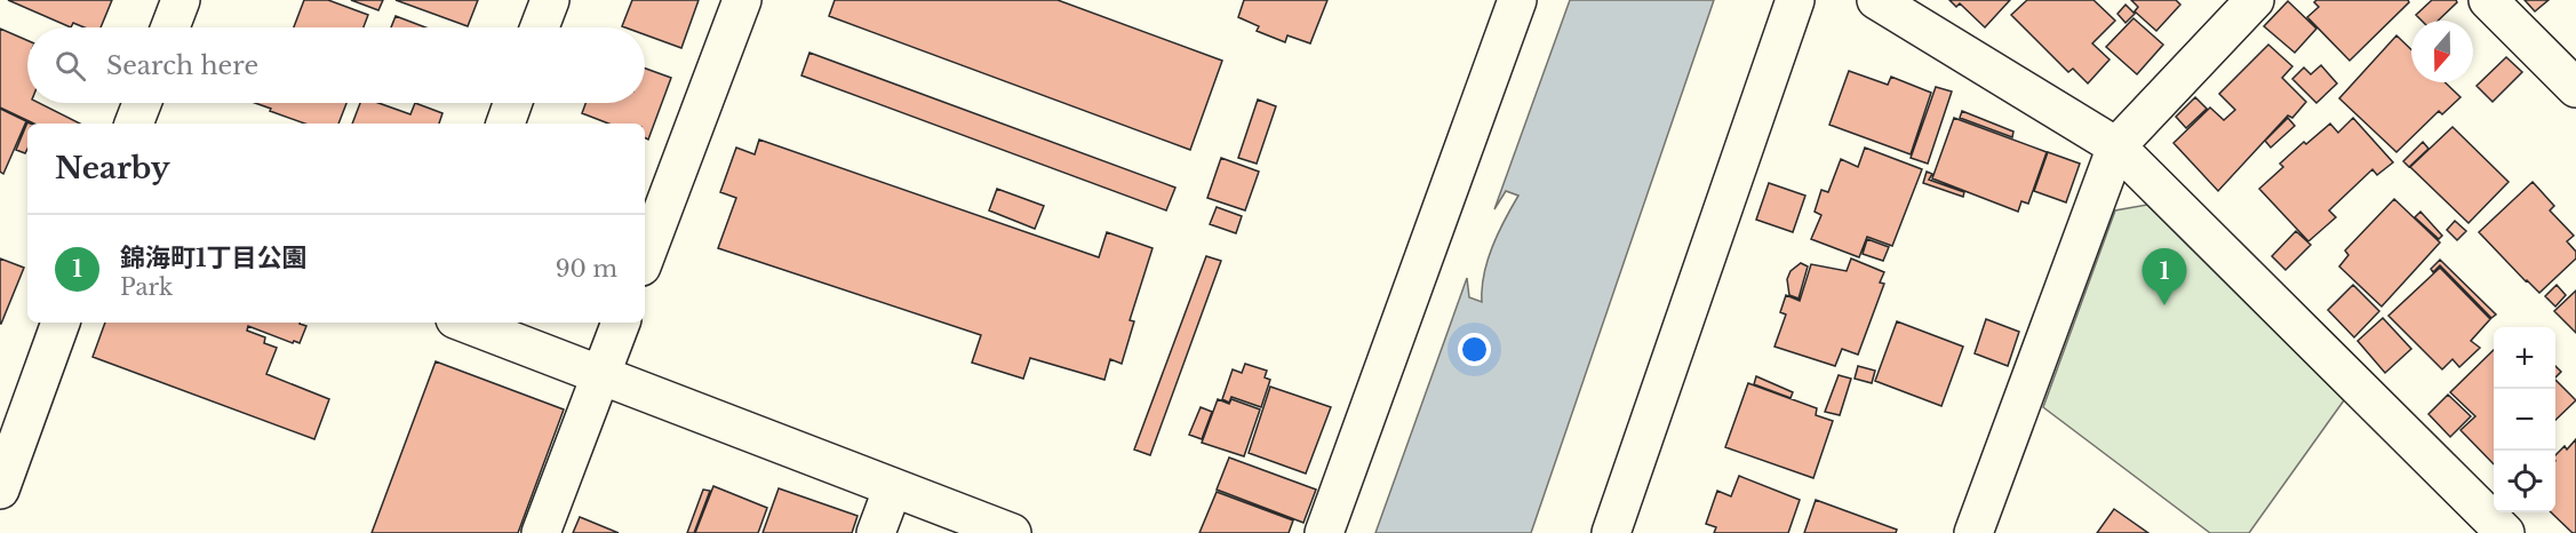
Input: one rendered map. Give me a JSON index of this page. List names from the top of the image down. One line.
{"north":"bottom","page":{"search":"Search here","heading":"Nearby","list":[{"mark":"1","name":"錦海町1丁目公園","note":"Park","value":"90 m"}],"pins":"1","map_buttons":["+","−"]}}
